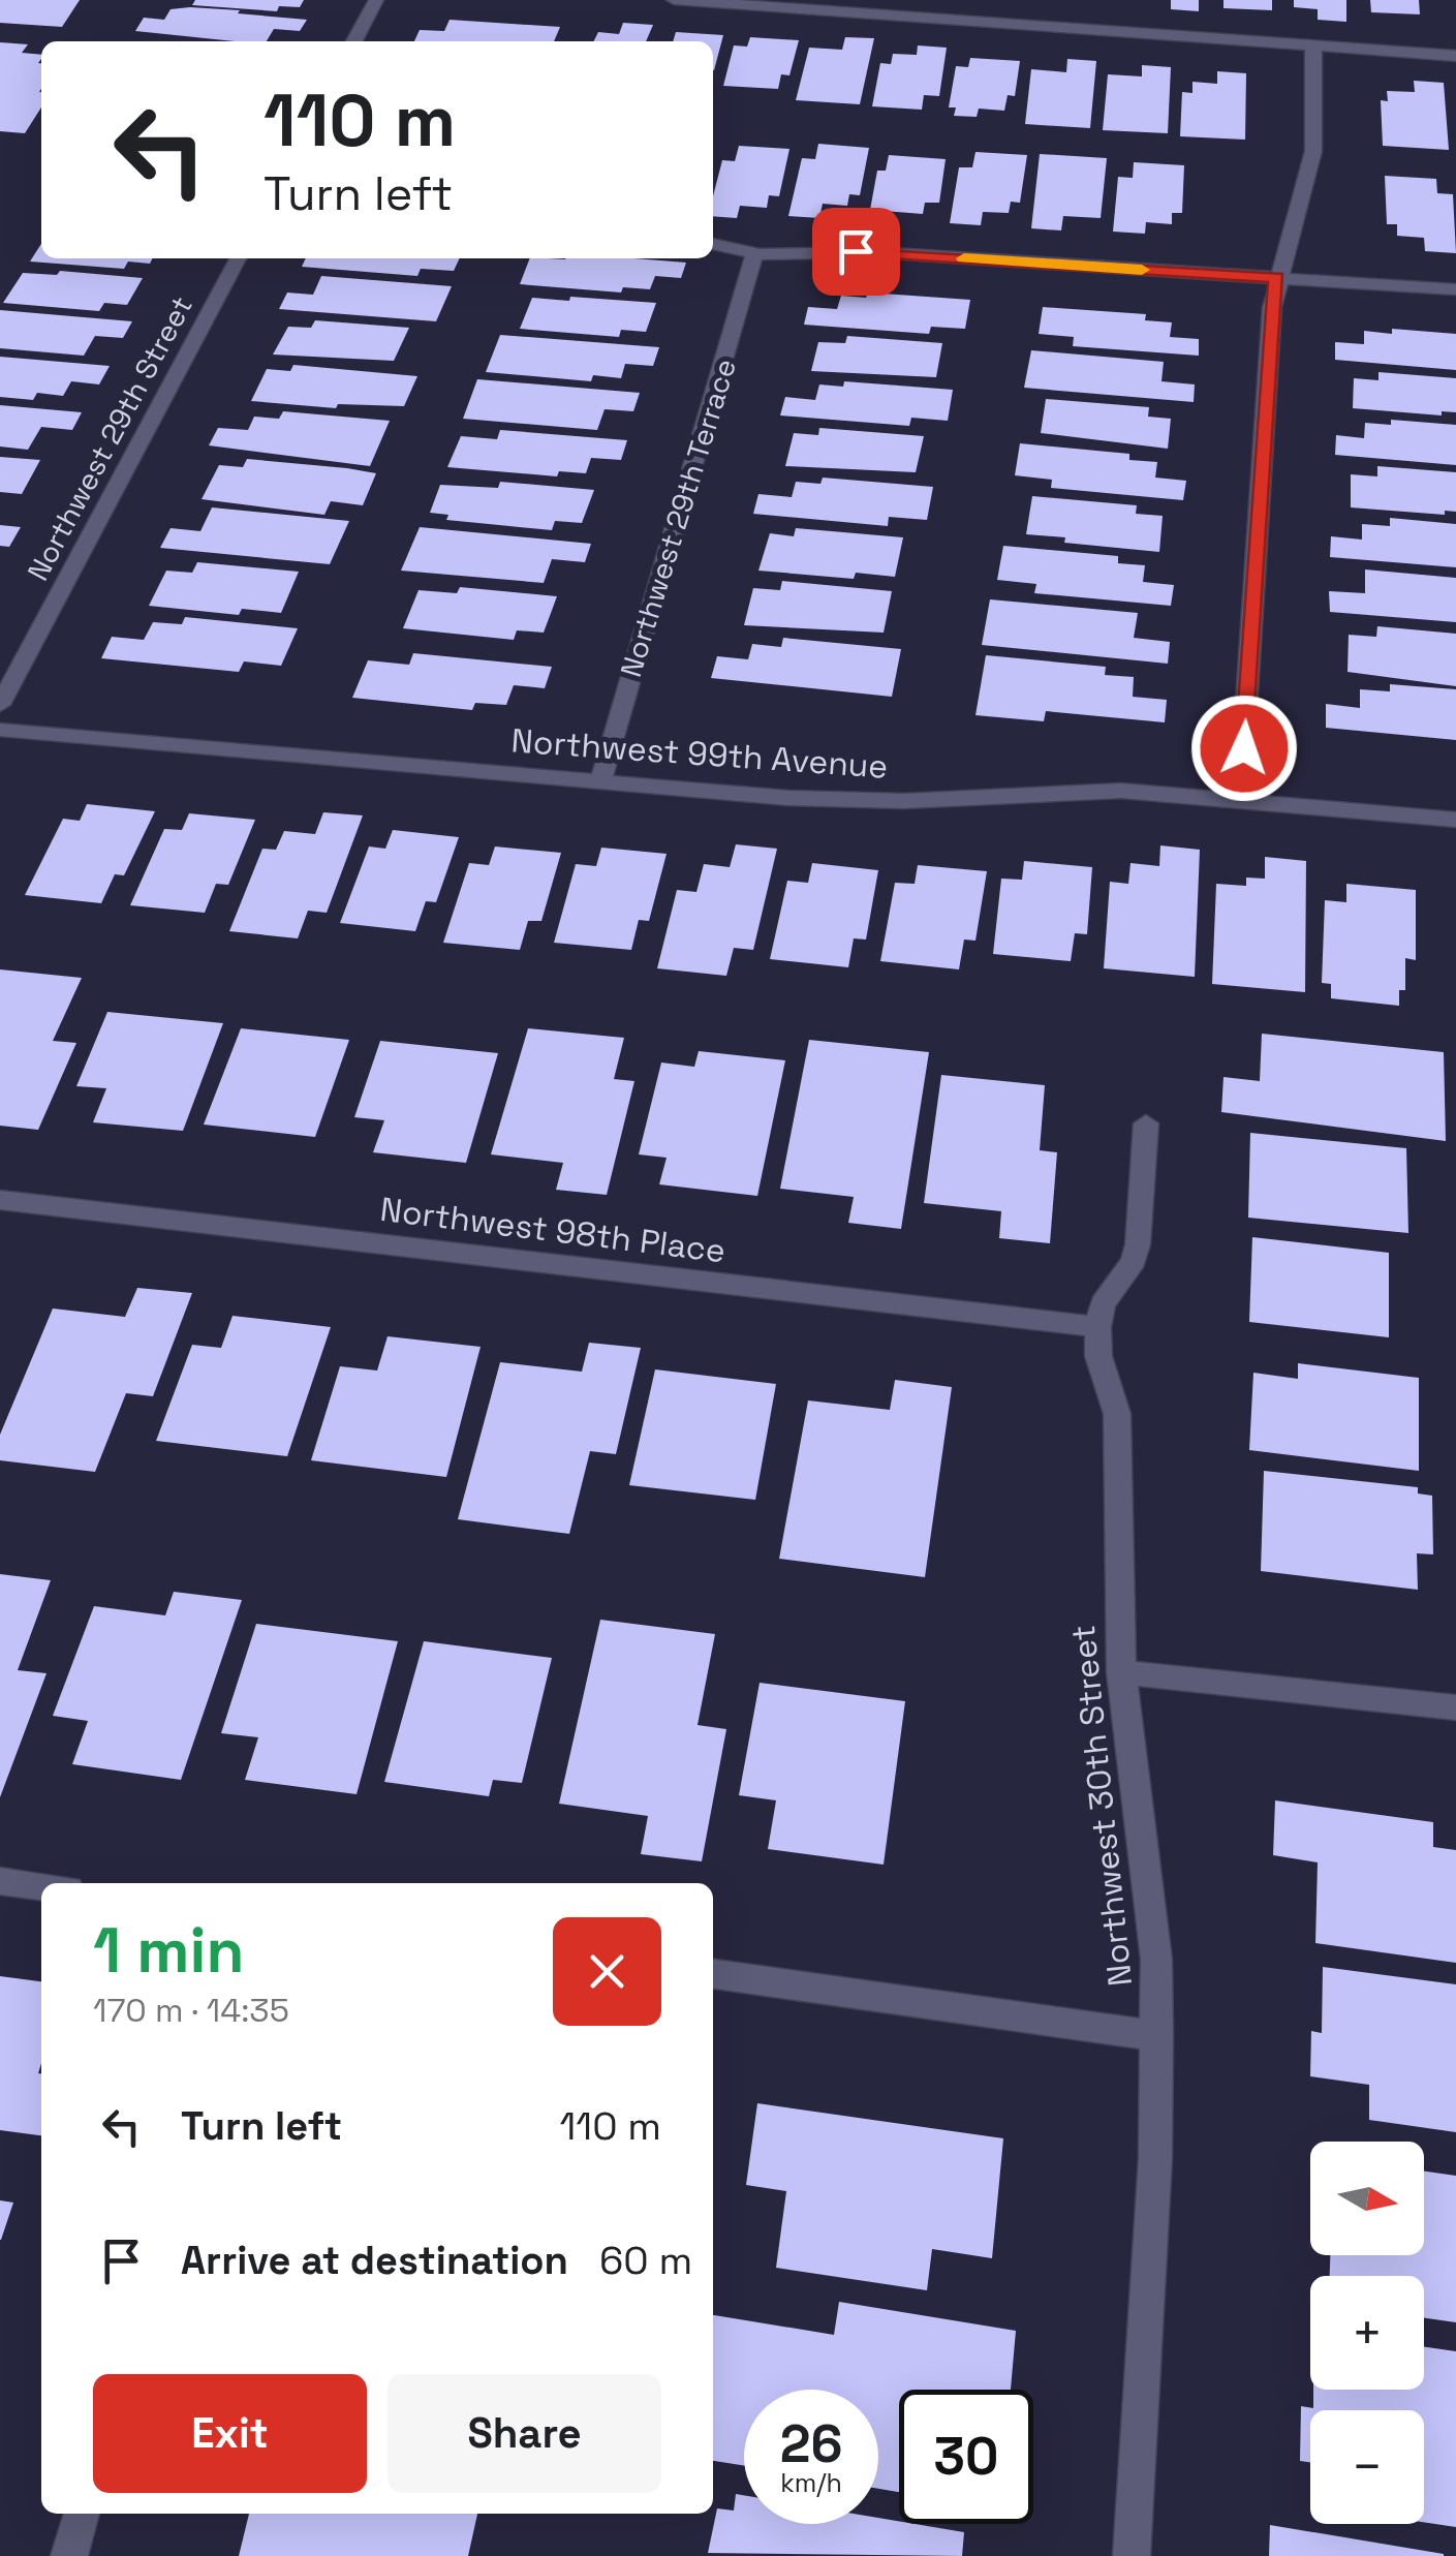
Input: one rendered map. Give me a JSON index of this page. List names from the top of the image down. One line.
{"streets":{"street":["Northwest 29th Street","Northwest 29th Terrace","Northwest 99th Avenue","Northwest 98th Place","Northwest 30th Street"]},"crossings":[["Northwest 29th Terrace","Northwest 99th Avenue"],["Northwest 98th Place","Northwest 30th Street"]],"north":"right","page":{"turn":["110 m","Turn left"],"heading":["1 min","170 m · 14:35"],"list":[{"name":"Turn left","value":"110 m"},{"name":"Arrive at destination","value":"60 m"}],"map_buttons":["+","−"],"buttons":["Exit","Share"],"speed":"26 km/h","limit":"30"}}
